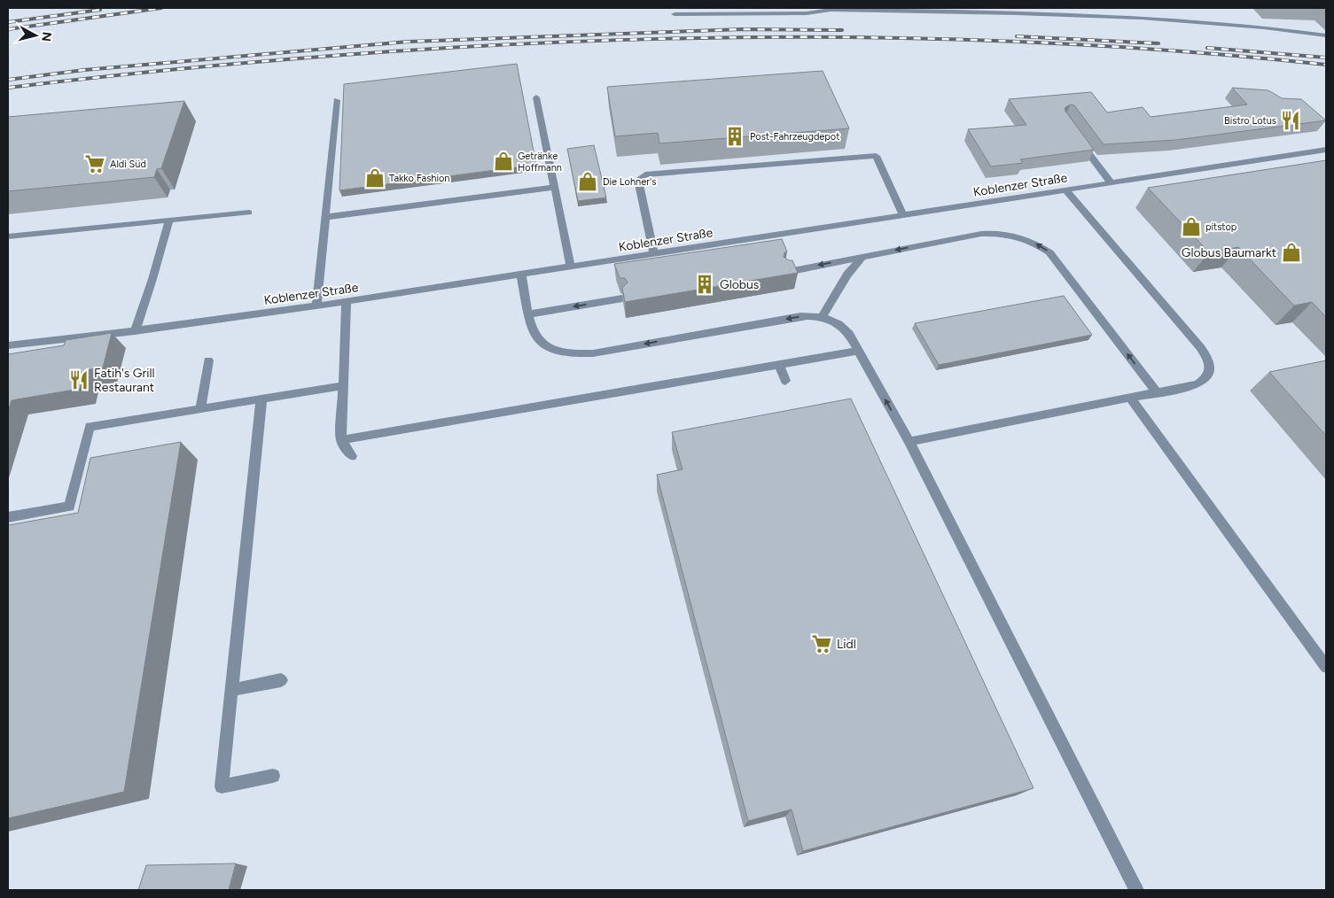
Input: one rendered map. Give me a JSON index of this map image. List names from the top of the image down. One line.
{"streets":{"street":["Koblenzer Straße"]},"places":{"restaurant":["Bistro Lotus","Fatih's Grill Restaurant"],"building":["Post-Fahrzeugdepot","Globus"],"shop":["Getränke Hoffmann","Takko Fashion","Die Lohner's","pitstop","Globus Baumarkt"],"supermarket":["Aldi Süd","Lidl"]},"north":"right"}
